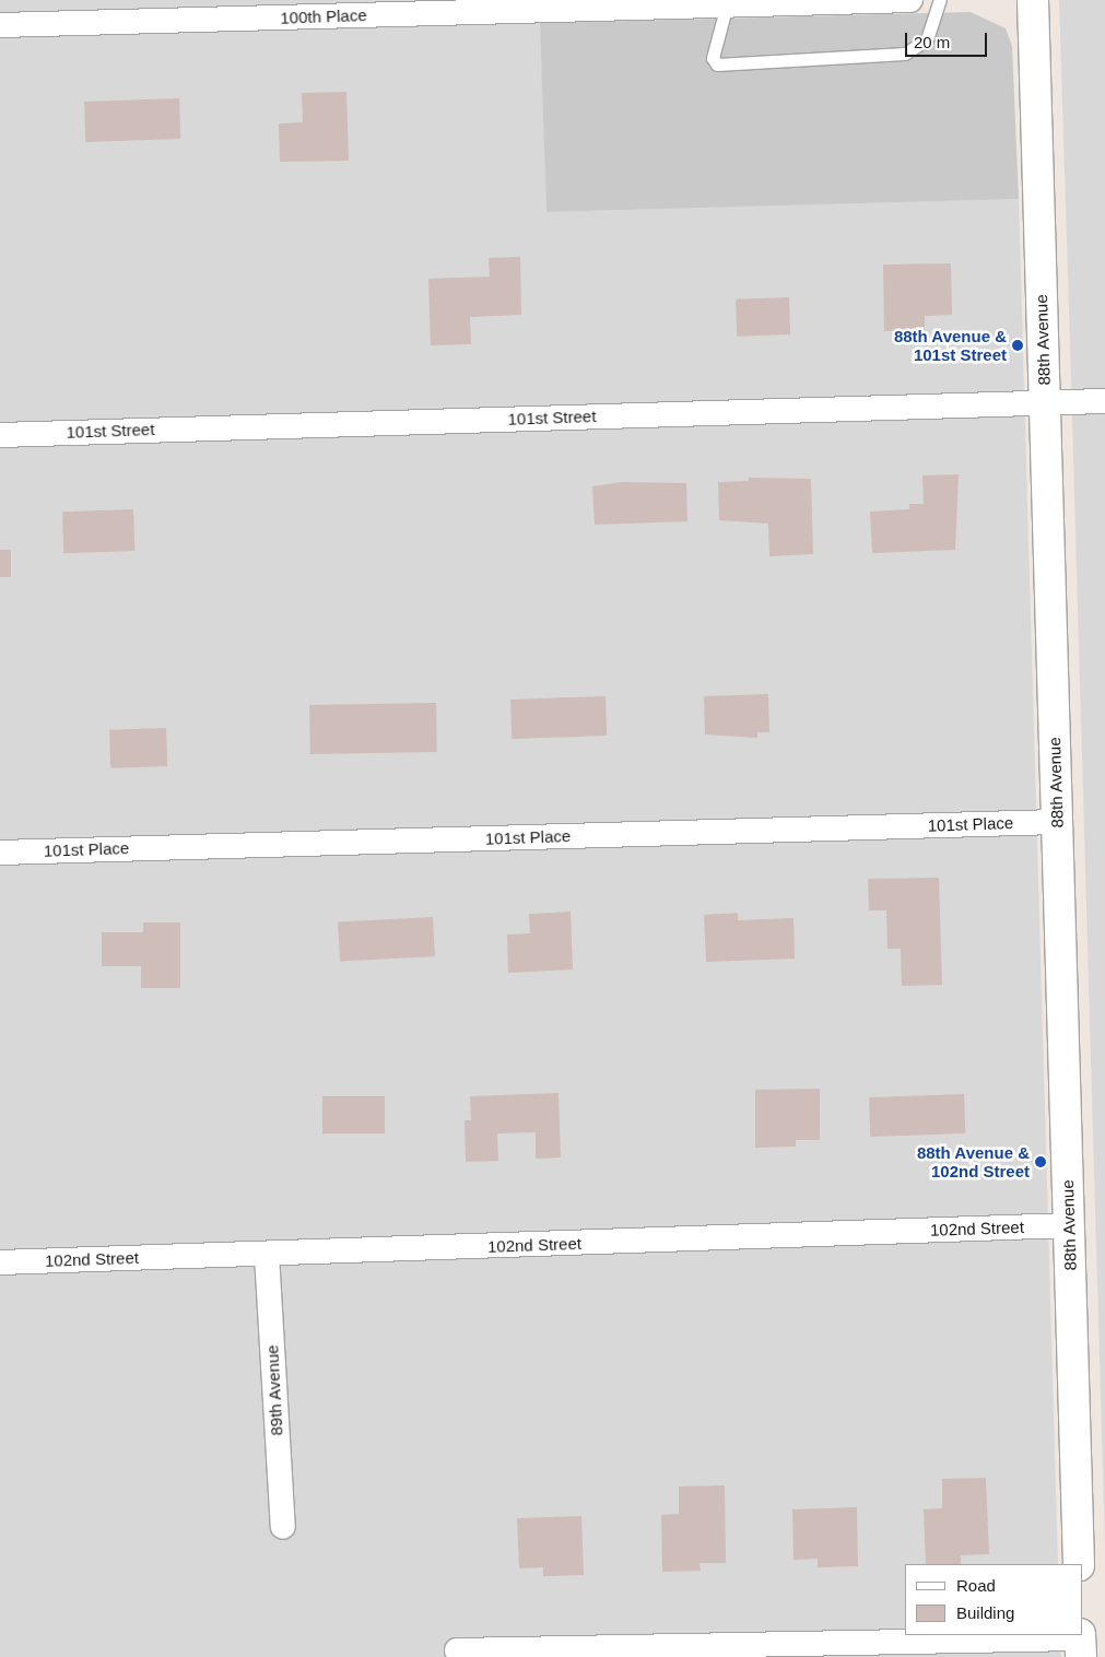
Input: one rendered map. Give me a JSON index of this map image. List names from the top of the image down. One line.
{"streets":{"street":["100th Place","88th Avenue","101st Street","101st Place","102nd Street","89th Avenue"]},"crossings":[["88th Avenue","101st Street"],["88th Avenue","101st Place"],["88th Avenue","102nd Street"],["102nd Street","89th Avenue"]],"places":["88th Avenue & 101st Street","88th Avenue & 102nd Street"],"legend":["Road","Building"],"scale_bar":"20 m"}
